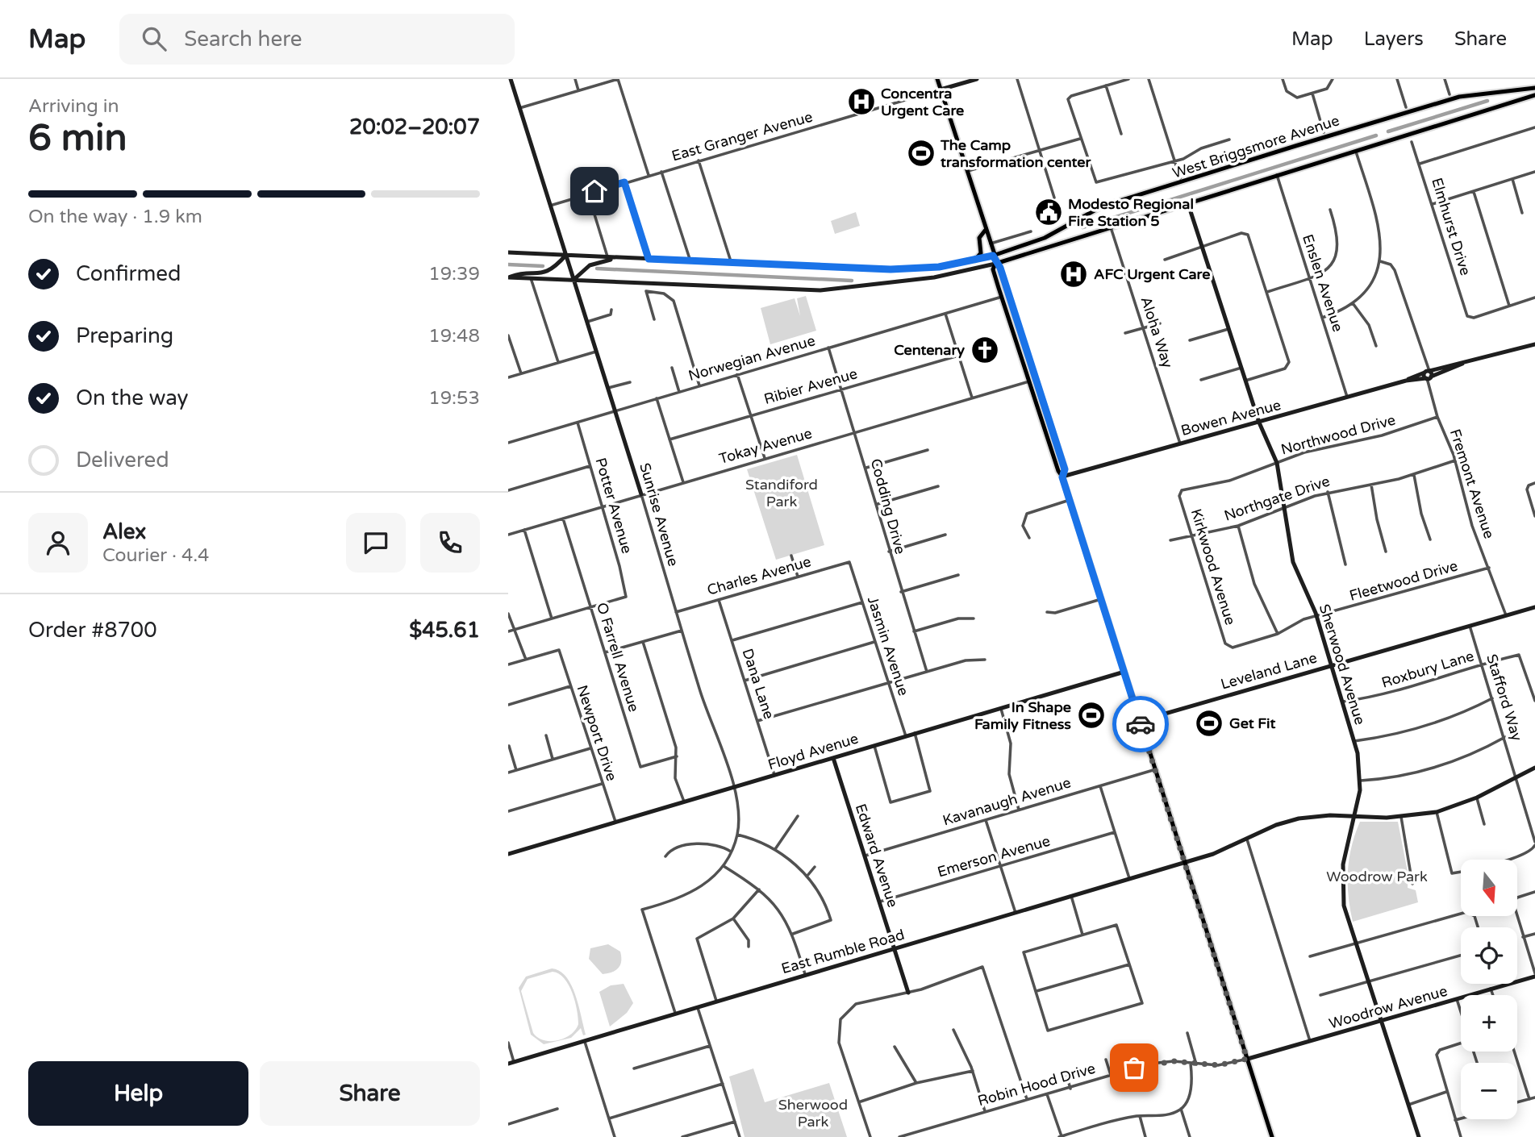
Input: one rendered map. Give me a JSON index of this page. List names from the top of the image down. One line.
{"streets":{"main road":["West Briggsmore Avenue"],"street":["East Granger Avenue","Elmhurst Drive","Enslen Avenue","Aloha Way","Norwegian Avenue","Ribier Avenue","Bowen Avenue","Northwood Drive","Tokay Avenue","Fremont Avenue","Northgate Drive","Potter Avenue","Codding Drive","Sunrise Avenue","Kirkwood Avenue","Charles Avenue","Fleetwood Drive","Jasmin Avenue","O Farrell Avenue","Sherwood Avenue","Roxbury Lane","Leveland Lane","Dana Lane","Stafford Way","Newport Drive","Floyd Avenue","Kavanaugh Avenue","Edward Avenue","Emerson Avenue","East Rumble Road","Woodrow Avenue","Robin Hood Drive"]},"crossings":[["East Granger Avenue","Sunrise Avenue"],["Enslen Avenue","Bowen Avenue"],["Aloha Way","Bowen Avenue"],["Norwegian Avenue","Potter Avenue"],["Norwegian Avenue","Codding Drive"],["Norwegian Avenue","Sunrise Avenue"],["Ribier Avenue","Codding Drive"],["Bowen Avenue","Fremont Avenue"],["Bowen Avenue","Sherwood Avenue"],["Northwood Drive","Fremont Avenue"],["Northwood Drive","Kirkwood Avenue"],["Northwood Drive","Sherwood Avenue"],["Tokay Avenue","Potter Avenue"],["Tokay Avenue","Codding Drive"],["Tokay Avenue","Sunrise Avenue"],["Tokay Avenue","O Farrell Avenue"],["Fremont Avenue","Northgate Drive"],["Fremont Avenue","Fleetwood Drive"],["Fremont Avenue","Leveland Lane"],["Northgate Drive","Kirkwood Avenue"],["Northgate Drive","Sherwood Avenue"],["Potter Avenue","O Farrell Avenue"],["Sunrise Avenue","Charles Avenue"],["Sunrise Avenue","Floyd Avenue"],["Sunrise Avenue","East Rumble Road"],["Kirkwood Avenue","Fleetwood Drive"],["Charles Avenue","Jasmin Avenue"],["Charles Avenue","Dana Lane"],["Fleetwood Drive","Sherwood Avenue"],["Jasmin Avenue","Floyd Avenue"],["Sherwood Avenue","Roxbury Lane"],["Sherwood Avenue","Leveland Lane"],["Sherwood Avenue","East Rumble Road"],["Sherwood Avenue","Woodrow Avenue"],["Roxbury Lane","Stafford Way"],["Leveland Lane","Stafford Way"],["Dana Lane","Floyd Avenue"],["Stafford Way","East Rumble Road"],["Newport Drive","Floyd Avenue"],["Floyd Avenue","Edward Avenue"],["Kavanaugh Avenue","Edward Avenue"],["Edward Avenue","Emerson Avenue"],["Edward Avenue","East Rumble Road"],["Woodrow Avenue","Robin Hood Drive"]],"parks":["Standiford Park","Woodrow Park","Sherwood Park"],"places":{"hospital":["Concentra Urgent Care","AFC Urgent Care"],"sports":["The Camp transformation center","In Shape Family Fitness","Get Fit"],"public building":["Modesto Regional Fire Station 5"],"church":["Centenary"]},"north":"bottom","page":{"header":"Map","search":"Search here","nav":["Map","Layers","Share"],"heading":["6 min","Arriving in","20:02–20:07"],"panel":["Alex","Courier · 4.4","Order #8700","$45.61"],"bar":"On the way · 1.9 km","list":[["Confirmed","19:39"],["Preparing","19:48"],["On the way","19:53"],"Delivered"],"map_buttons":["+","−"],"buttons":["Help","Share"]}}
